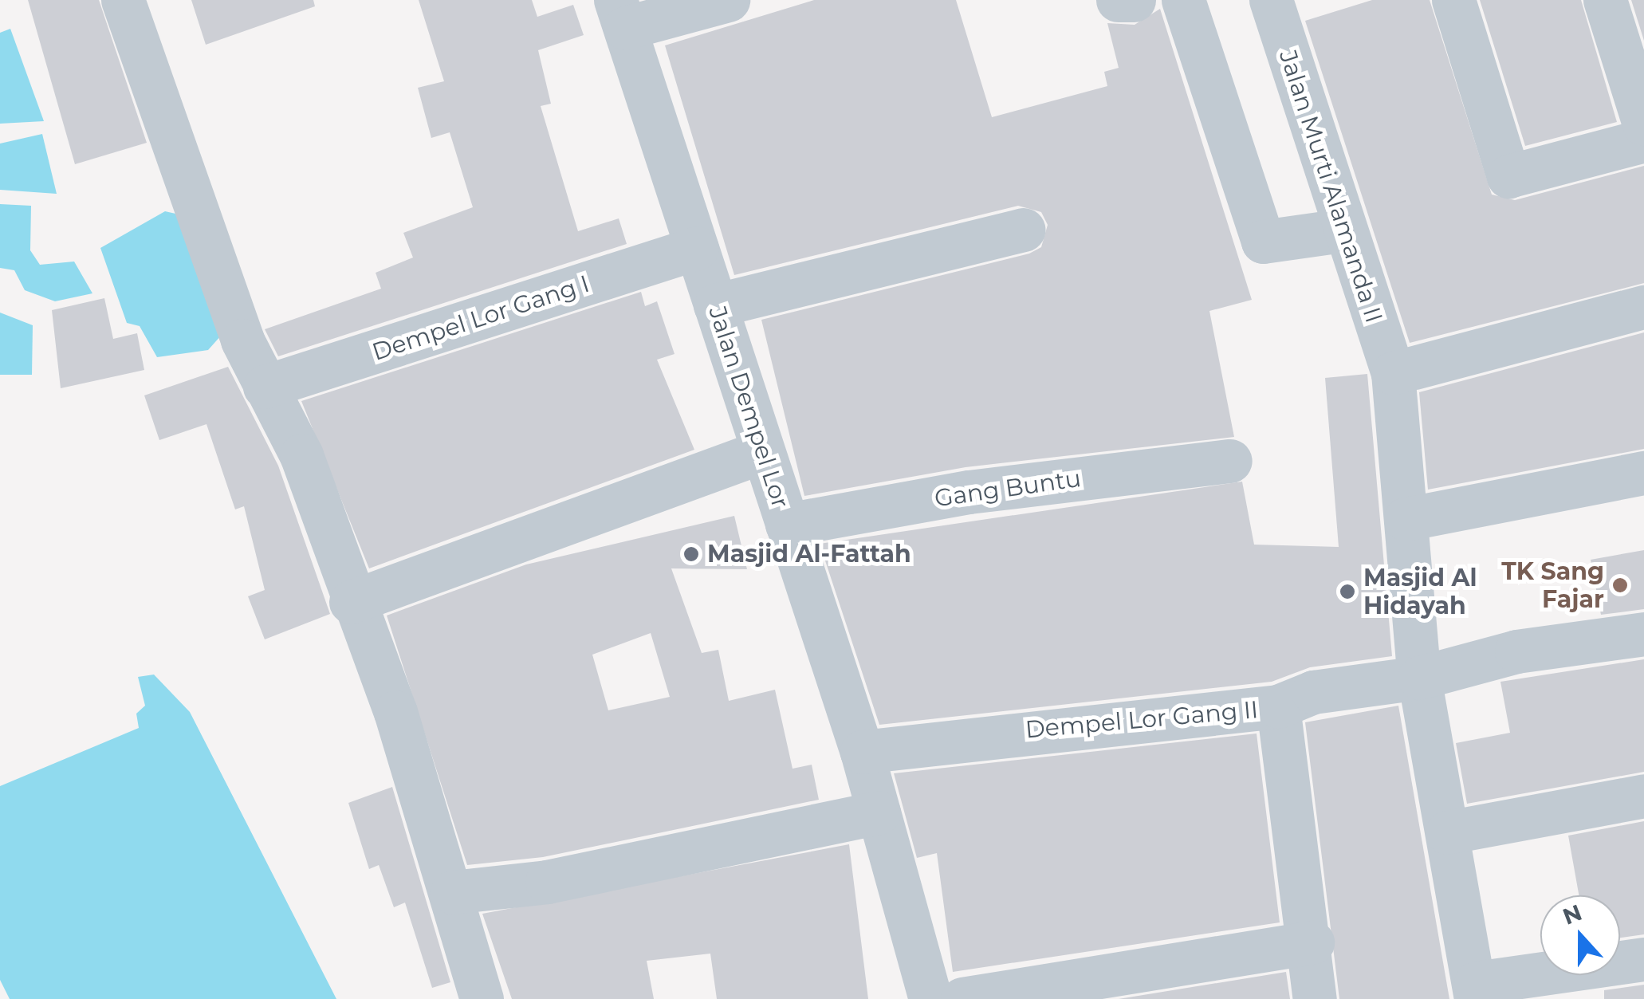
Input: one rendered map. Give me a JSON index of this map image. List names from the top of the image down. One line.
{"streets":{"street":["Jalan Murti Alamanda II","Dempel Lor Gang I","Jalan Dempel Lor","Gang Buntu","Dempel Lor Gang II"]},"crossings":[["Jalan Murti Alamanda II","Dempel Lor Gang II"],["Dempel Lor Gang I","Jalan Dempel Lor"],["Jalan Dempel Lor","Gang Buntu"],["Jalan Dempel Lor","Dempel Lor Gang II"]],"places":["Masjid Al-Fattah","TK Sang Fajar","Masjid Al Hidayah"],"north":"top"}
